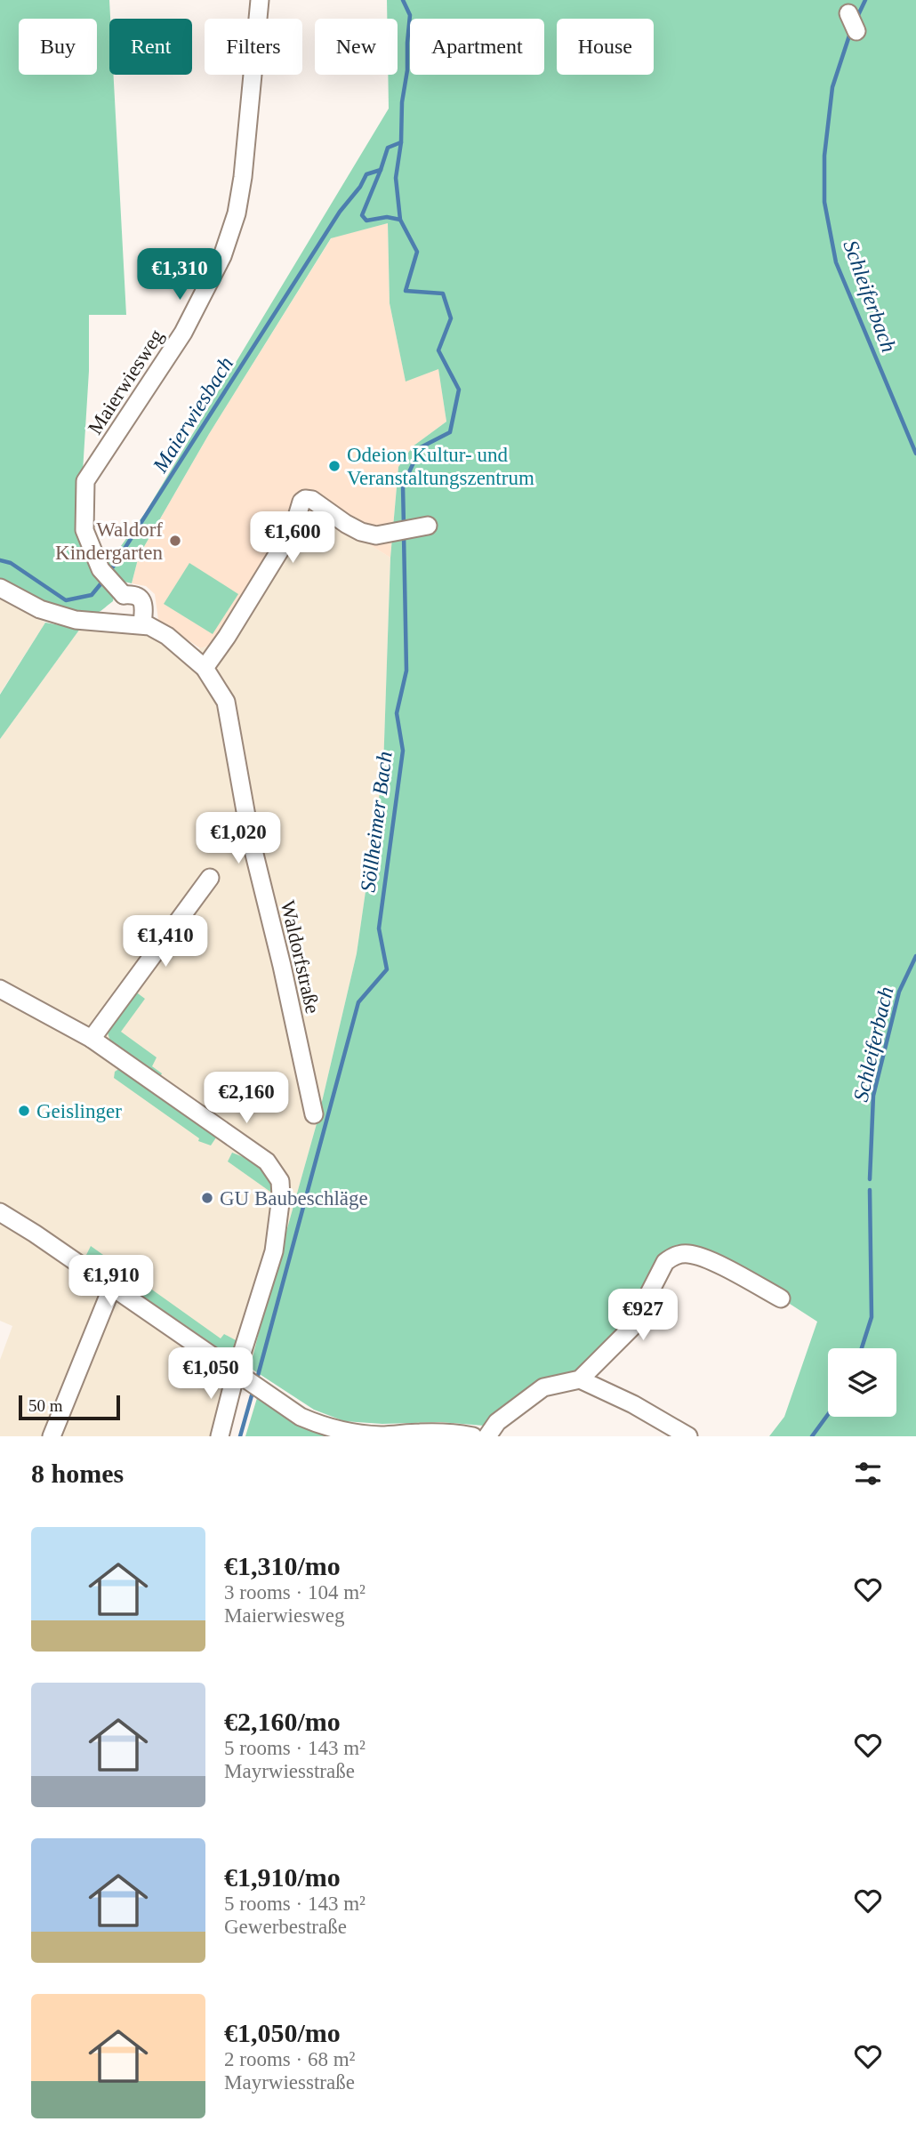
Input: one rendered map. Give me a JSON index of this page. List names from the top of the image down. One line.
{"streets":{"street":["Maierwiesweg","Waldorfstraße"]},"crossings":[["Maierwiesweg","Waldorfstraße"]],"water":["Schleiferbach","Maierwiesbach","Söllheimer Bach"],"places":["Odeion Kultur- und Veranstaltungszentrum","Waldorf Kindergarten","Geislinger","GU Baubeschläge"],"scale_bar":"50 m","page":{"chip":["Buy","Rent","Filters","New","Apartment","House"],"price":["€1,310","€1,600","€1,020","€1,410","€2,160","€1,910","€927","€1,050"],"scale":"50 m","heading":"8 homes","list":[{"name":"€1,310/mo","note":"3 rooms · 104 m² · Maierwiesweg"},{"name":"€2,160/mo","note":"5 rooms · 143 m² · Mayrwiesstraße"},{"name":"€1,910/mo","note":"5 rooms · 143 m² · Gewerbestraße"},{"name":"€1,050/mo","note":"2 rooms · 68 m² · Mayrwiesstraße"}]}}
